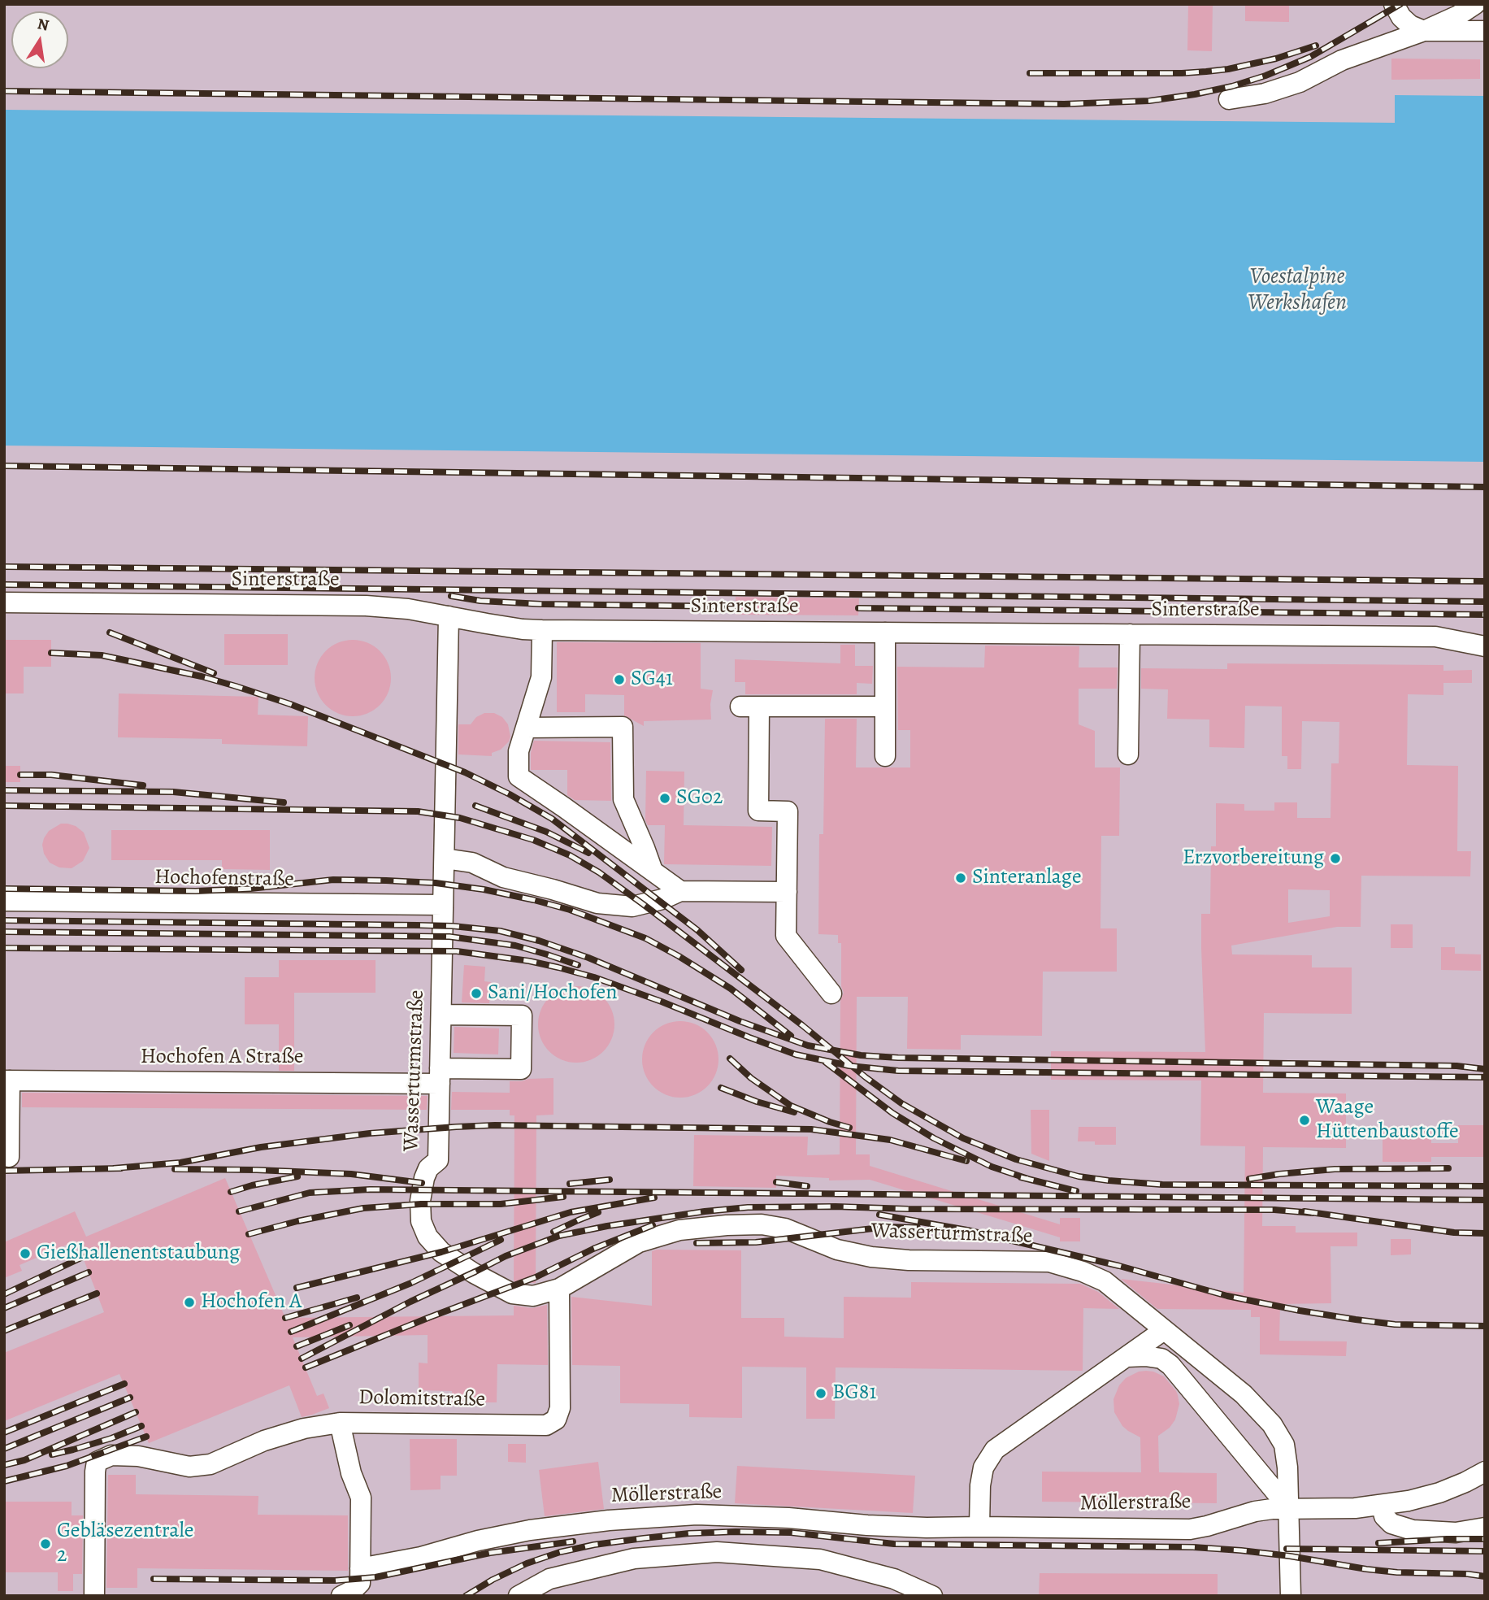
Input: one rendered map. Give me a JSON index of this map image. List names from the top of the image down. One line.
{"streets":{"street":["Sinterstraße","Hochofenstraße","Hochofen A Straße","Wasserturmstraße","Dolomitstraße","Möllerstraße"]},"crossings":[["Sinterstraße","Wasserturmstraße"],["Hochofenstraße","Wasserturmstraße"],["Hochofen A Straße","Wasserturmstraße"],["Wasserturmstraße","Dolomitstraße"],["Wasserturmstraße","Möllerstraße"],["Dolomitstraße","Möllerstraße"]],"water":["Voestalpine Werkshafen"],"places":["SG41","SG02","Erzvorbereitung","Sinteranlage","Sani/Hochofen","Waage Hüttenbaustoffe","Gießhallenentstaubung","Hochofen A","BG81","Gebläsezentrale 2"],"north":"top"}
